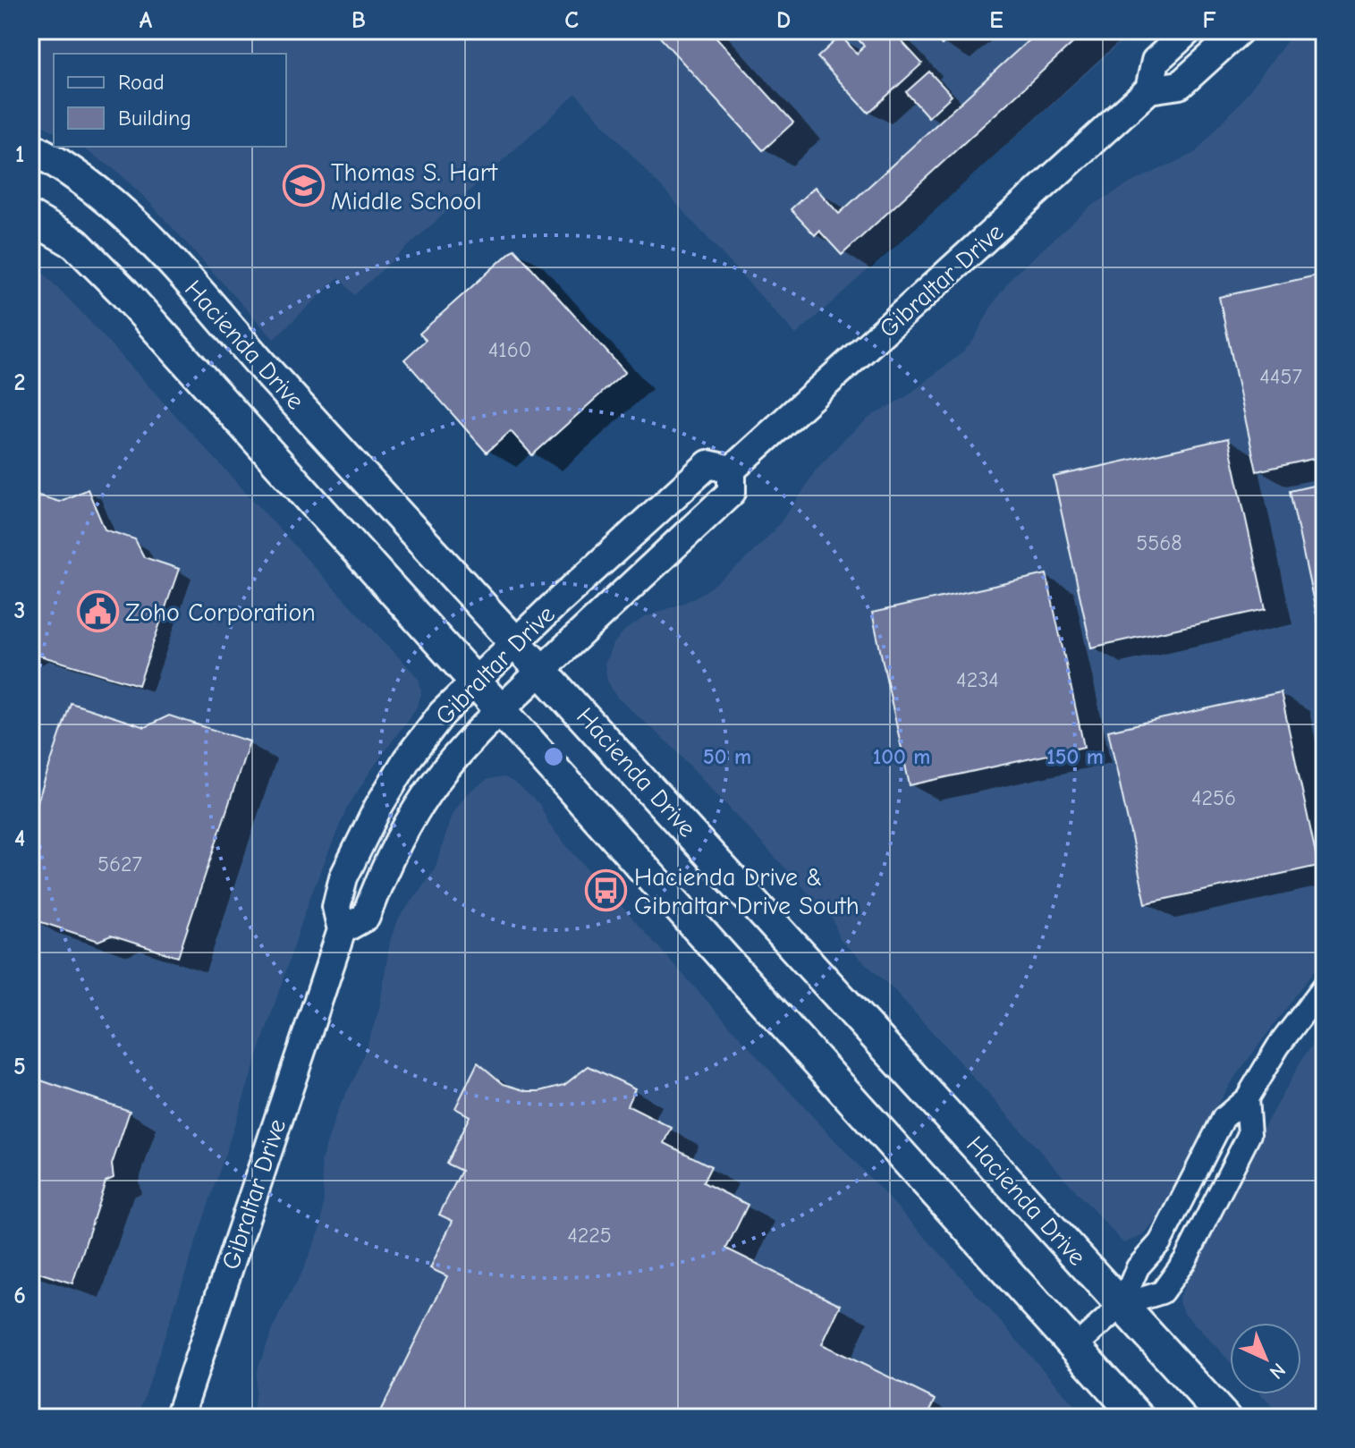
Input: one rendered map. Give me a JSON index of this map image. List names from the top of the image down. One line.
{"streets":{"main road":["Hacienda Drive"],"street":["Gibraltar Drive"]},"crossings":[["Gibraltar Drive","Hacienda Drive"]],"places":{"school or university":["Thomas S. Hart Middle School"],"public building":["Zoho Corporation"],"bus stop":["Hacienda Drive & Gibraltar Drive South"]},"house_numbers":["4160","4457","5568","4234","4256","5627","4225"],"legend":["Road","Building"],"north":"bottom right","grid":{"columns":["A","B","C","D","E","F"],"rows":["1","2","3","4","5","6"]},"rings":["50 m","100 m","150 m"]}
